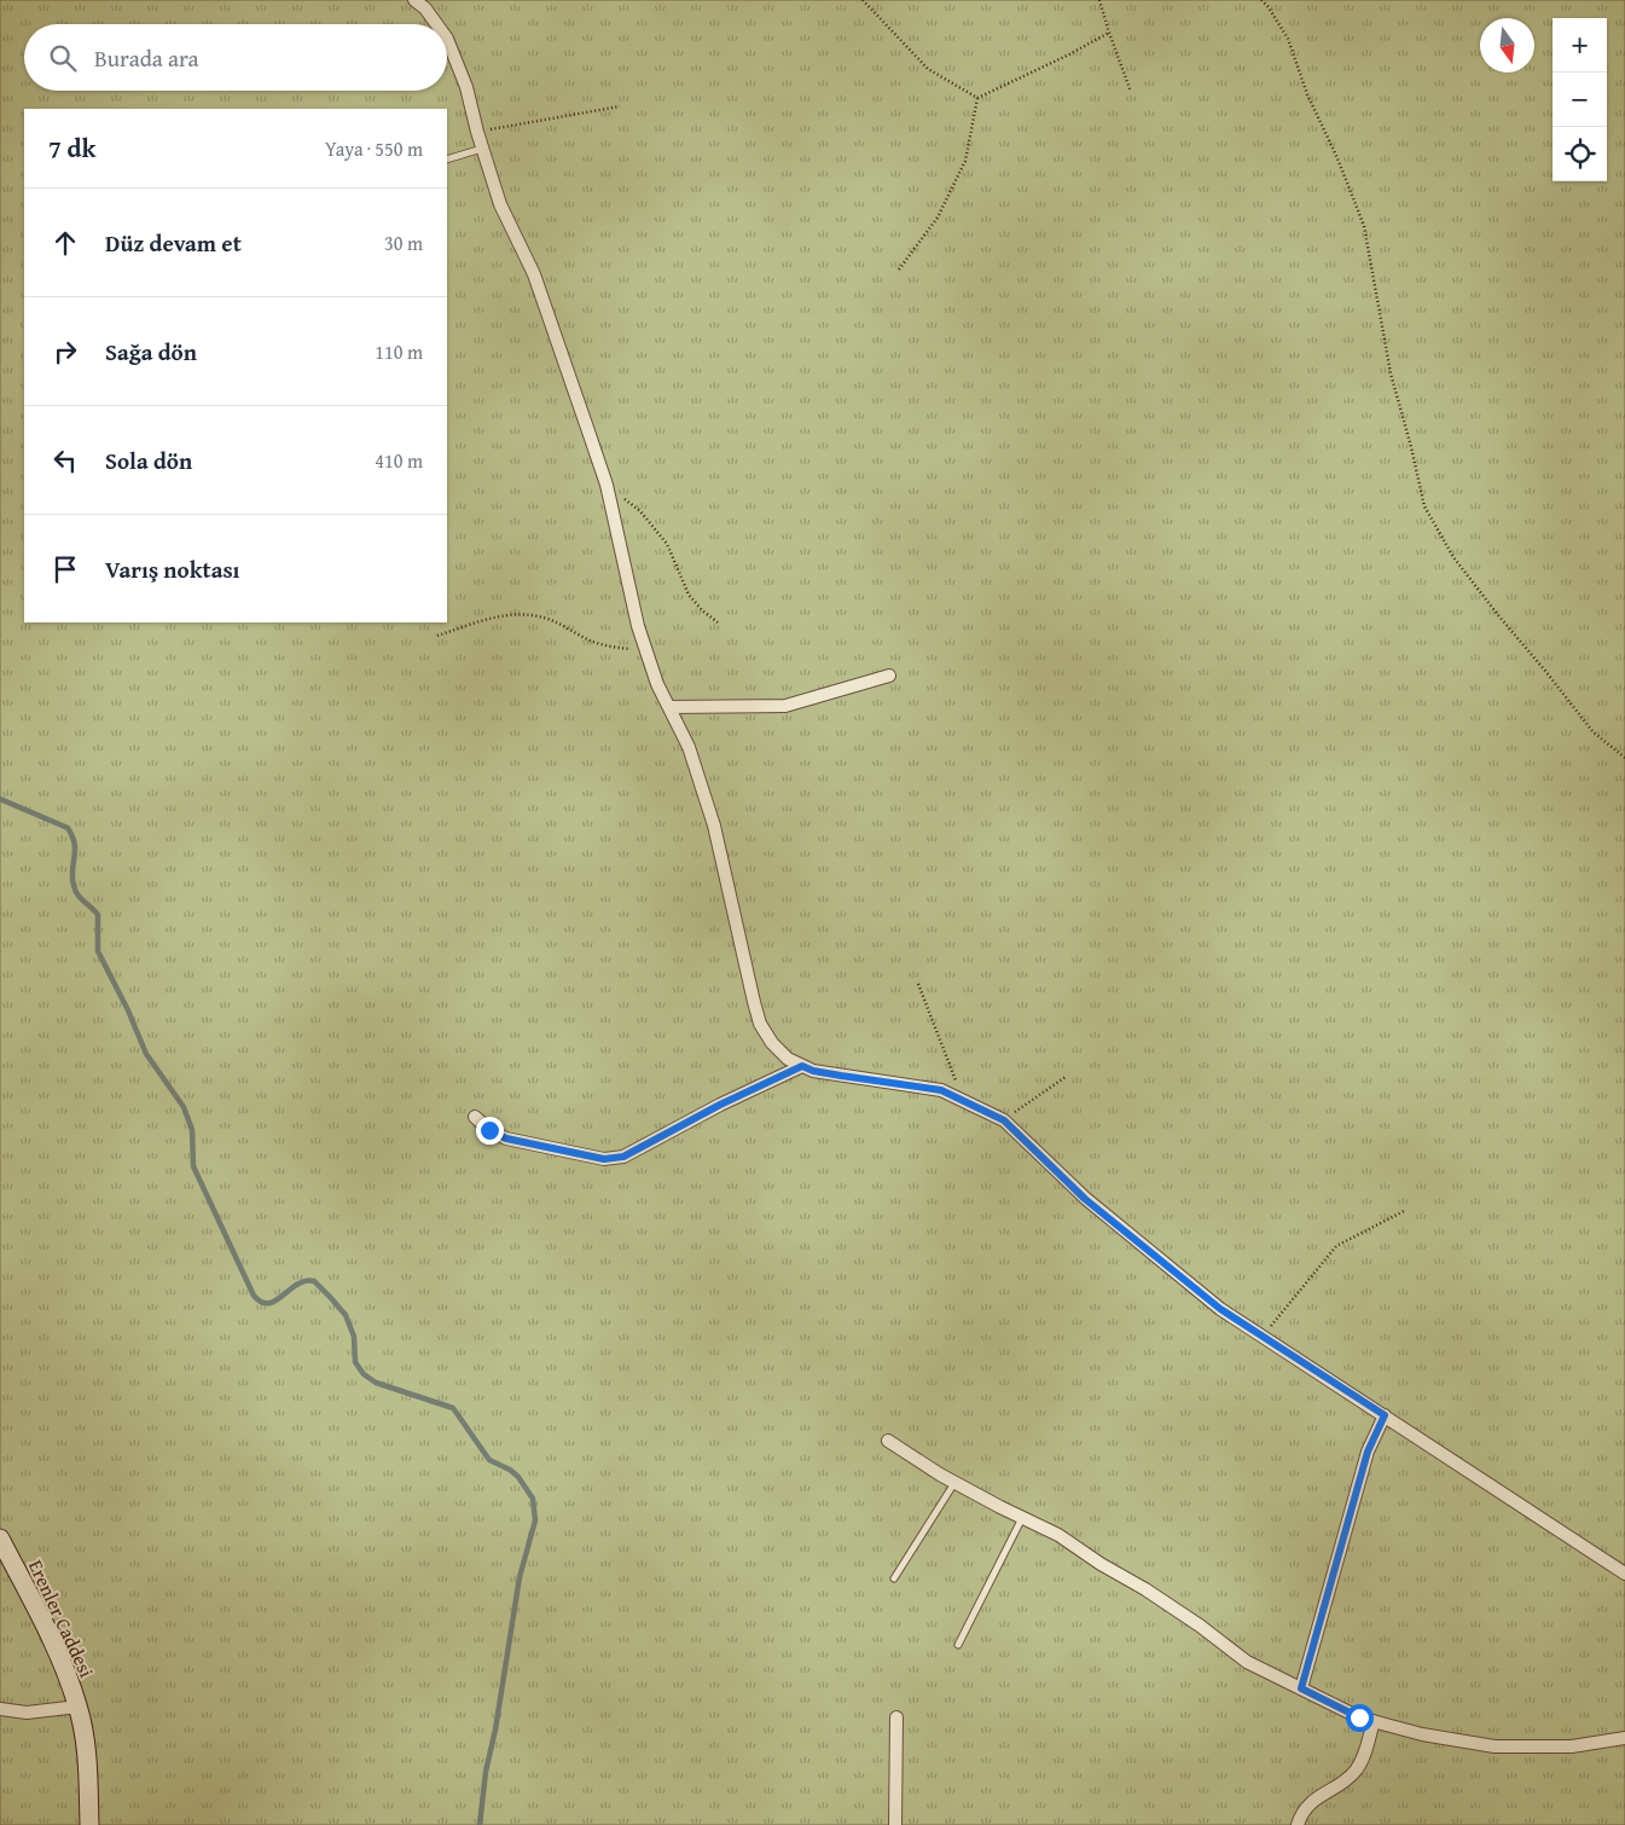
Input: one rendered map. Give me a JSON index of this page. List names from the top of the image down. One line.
{"streets":{"main road":["Erenler Caddesi"]},"north":"bottom","page":{"map_buttons":["+","−"],"search":"Burada ara","heading":["7 dk","Yaya · 550 m"],"list":[["Düz devam et","30 m"],["Sağa dön","110 m"],["Sola dön","410 m"],"Varış noktası"]}}
